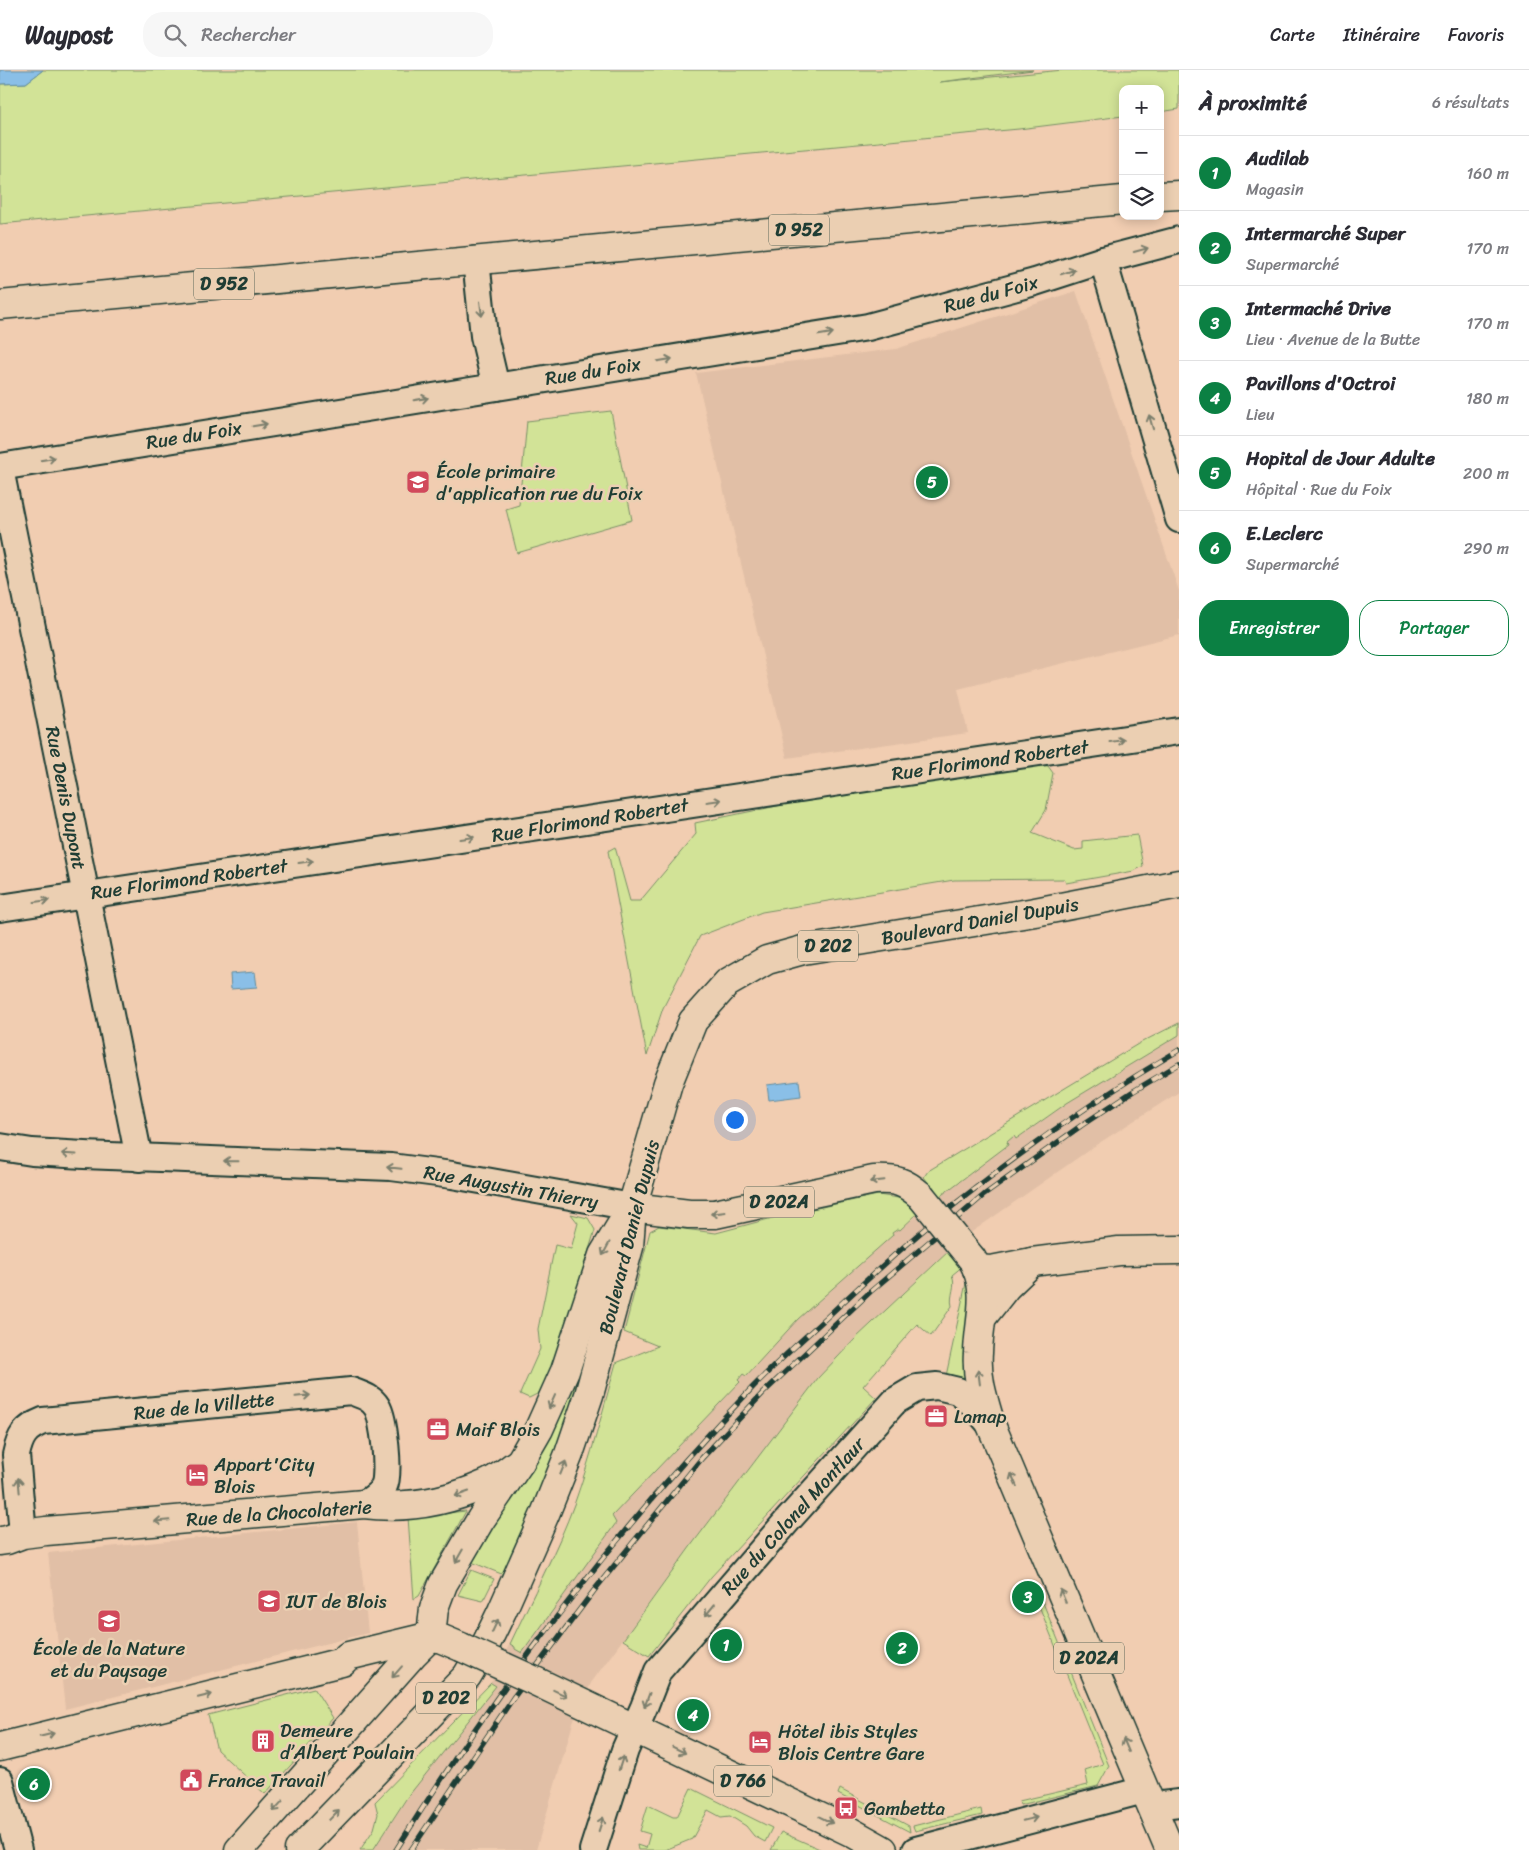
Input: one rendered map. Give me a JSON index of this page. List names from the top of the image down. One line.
{"streets":{"main road":["D 952","Boulevard Daniel Dupuis","D 202","Rue Augustin Thierry","D 202A","Rue de la Chocolaterie","D 766"],"street":["Rue du Foix","Rue Florimond Robertet","Rue Denis Dupont","Rue de la Villette","Rue du Colonel Montlaur"]},"crossings":[["Rue du Foix","Rue Denis Dupont"],["Rue Florimond Robertet","Rue Denis Dupont"],["Rue Denis Dupont","Rue Augustin Thierry"],["Boulevard Daniel Dupuis","D 202"],["Boulevard Daniel Dupuis","Rue Augustin Thierry"],["D 202","Rue Augustin Thierry"],["D 202","Rue de la Chocolaterie"],["D 202","D 766"],["Rue Augustin Thierry","D 202A"],["D 202A","Rue du Colonel Montlaur"],["Rue de la Villette","Rue de la Chocolaterie"],["Rue du Colonel Montlaur","D 766"]],"one_way":["Rue du Foix","Rue Florimond Robertet","Rue Augustin Thierry"],"places":{"school or university":["École primaire d'application rue du Foix","IUT de Blois","École de la Nature et du Paysage"],"office":["Lamap","Maif Blois"],"hotel":["Appart'City Blois","Hôtel ibis Styles Blois Centre Gare"],"building":["Demeure d’Albert Poulain"],"public building":["France Travail"],"bus stop":["Gambetta"]},"page":{"header":"Waypost","search":"Rechercher","nav":["Carte","Itinéraire","Favoris"],"heading":["À proximité","6 résultats"],"map_buttons":["+","−"],"list":[{"mark":"1","name":"Audilab","note":"Magasin","value":"160 m"},{"mark":"2","name":"Intermarché Super","note":"Supermarché","value":"170 m"},{"mark":"3","name":"Intermaché Drive","note":"Lieu · Avenue de la Butte","value":"170 m"},{"mark":"4","name":"Pavillons d'Octroi","note":"Lieu","value":"180 m"},{"mark":"5","name":"Hopital de Jour Adulte","note":"Hôpital · Rue du Foix","value":"200 m"},{"mark":"6","name":"E.Leclerc","note":"Supermarché","value":"290 m"}],"pins":["5","3","1","2","4","6"],"buttons":["Enregistrer","Partager"]}}
